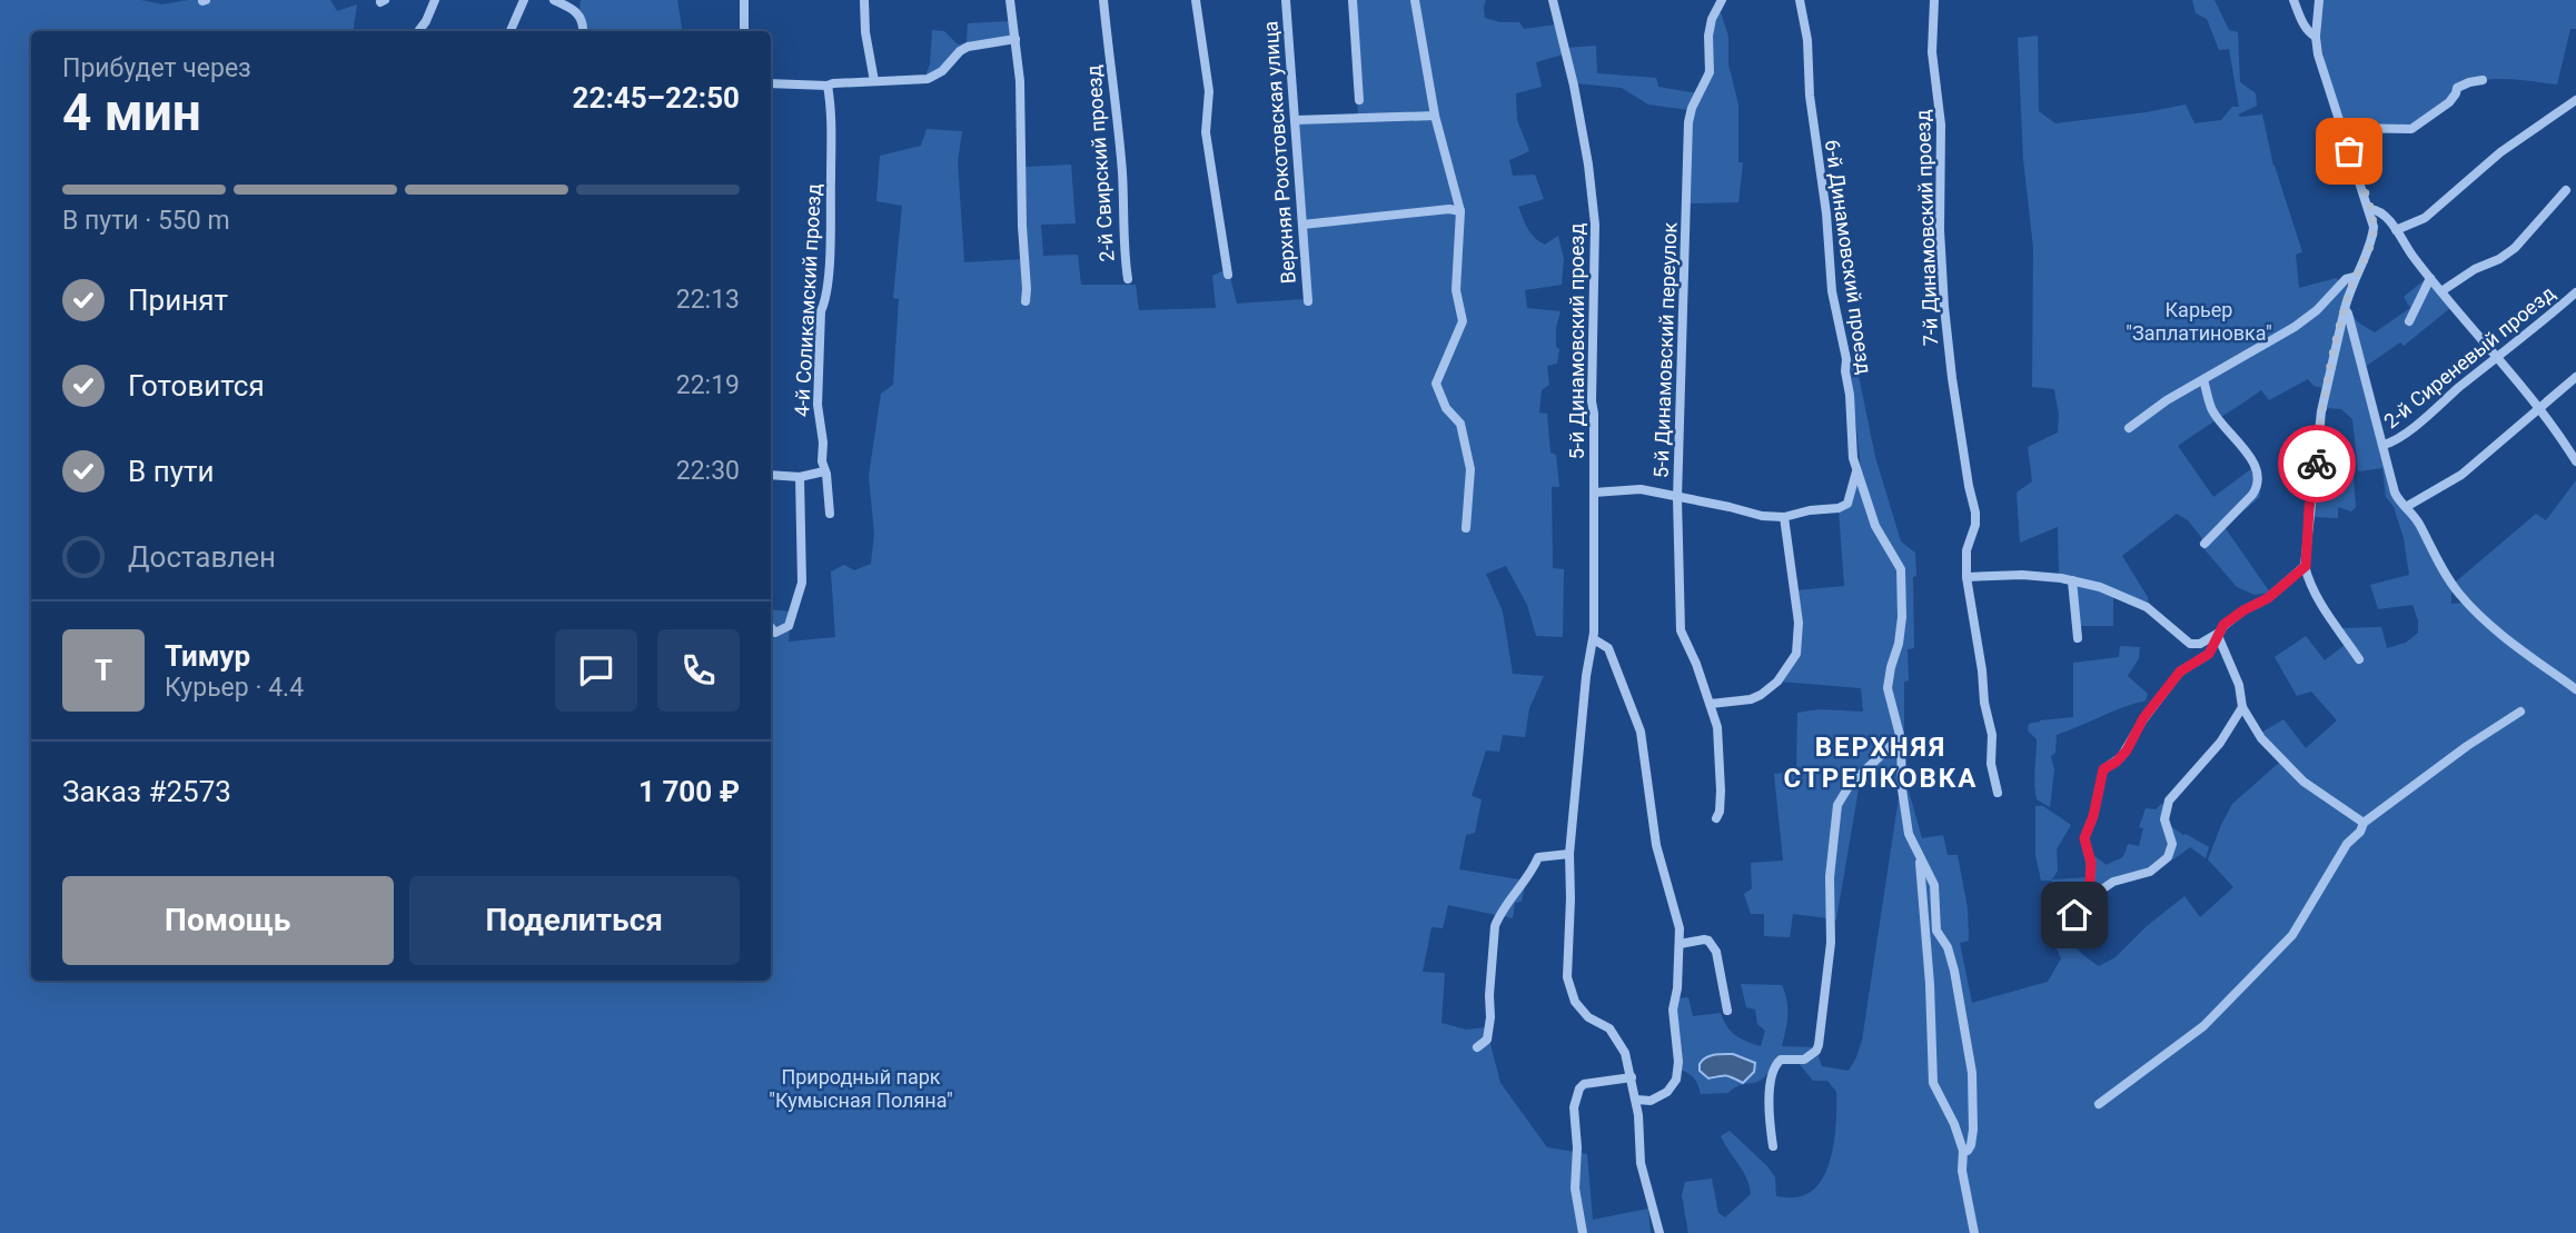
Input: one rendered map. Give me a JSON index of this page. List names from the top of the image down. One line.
{"streets":{"street":["Верхняя Рокотовская улица","2-й Свирский проезд","7-й Динамовский проезд","6-й Динамовский проезд","4-й Соликамский проезд","5-й Динамовский проезд","5-й Динамовский переулок","2-й Сиреневый проезд"]},"districts":["ВЕРХНЯЯ СТРЕЛКОВКА"],"parks":["Карьер \"Заплатиновка\"","Природный парк \"Кумысная Поляна\""],"page":{"heading":["4 мин","Прибудет через","22:45–22:50"],"panel":["Тимур","Курьер · 4.4","Заказ #2573","1 700 ₽"],"bar":"В пути · 550 m","list":[["Принят","22:13"],["Готовится","22:19"],["В пути","22:30"],"Доставлен"],"round":"Т","buttons":["Помощь","Поделиться"]}}
